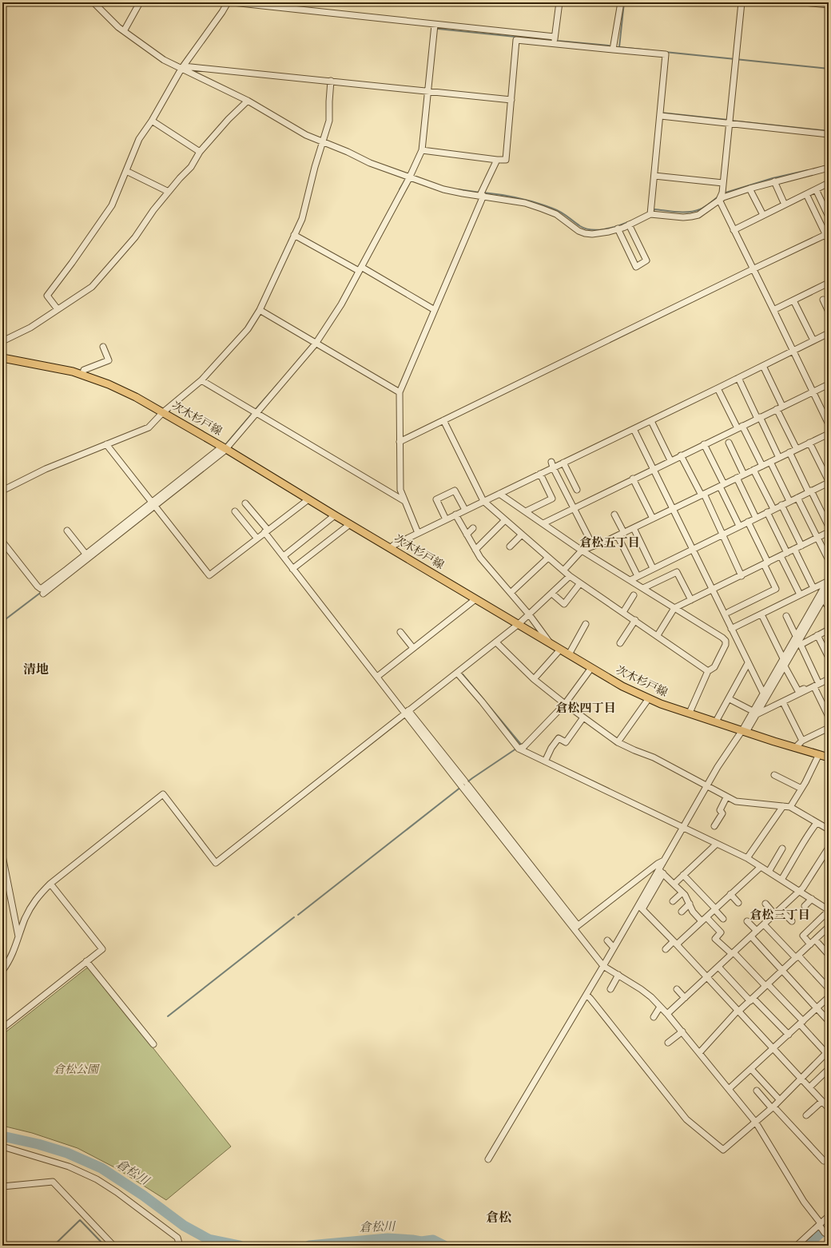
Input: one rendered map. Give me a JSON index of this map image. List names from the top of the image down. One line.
{"streets":{"main road":["次木杉戸線"]},"districts":["倉松五丁目","清地","倉松四丁目","倉松三丁目","倉松"],"water":["倉松川"],"parks":["倉松公園"]}
